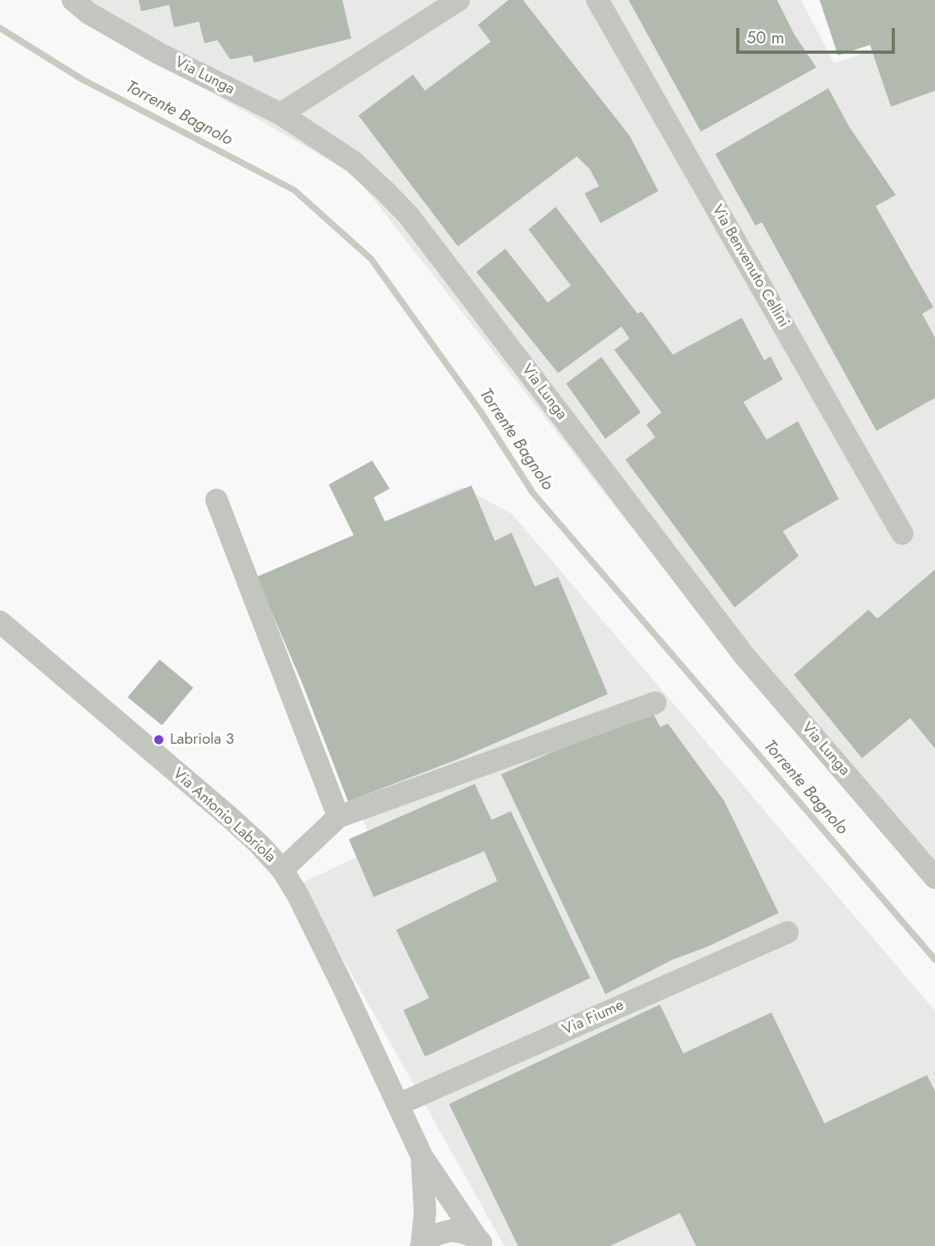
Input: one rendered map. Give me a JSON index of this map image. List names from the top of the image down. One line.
{"streets":{"street":["Via Lunga","Via Benvenuto Cellini","Via Antonio Labriola","Via Fiume"]},"crossings":[["Via Antonio Labriola","Via Fiume"]],"water":["Torrente Bagnolo"],"places":["Labriola 3"],"scale_bar":"50 m"}
